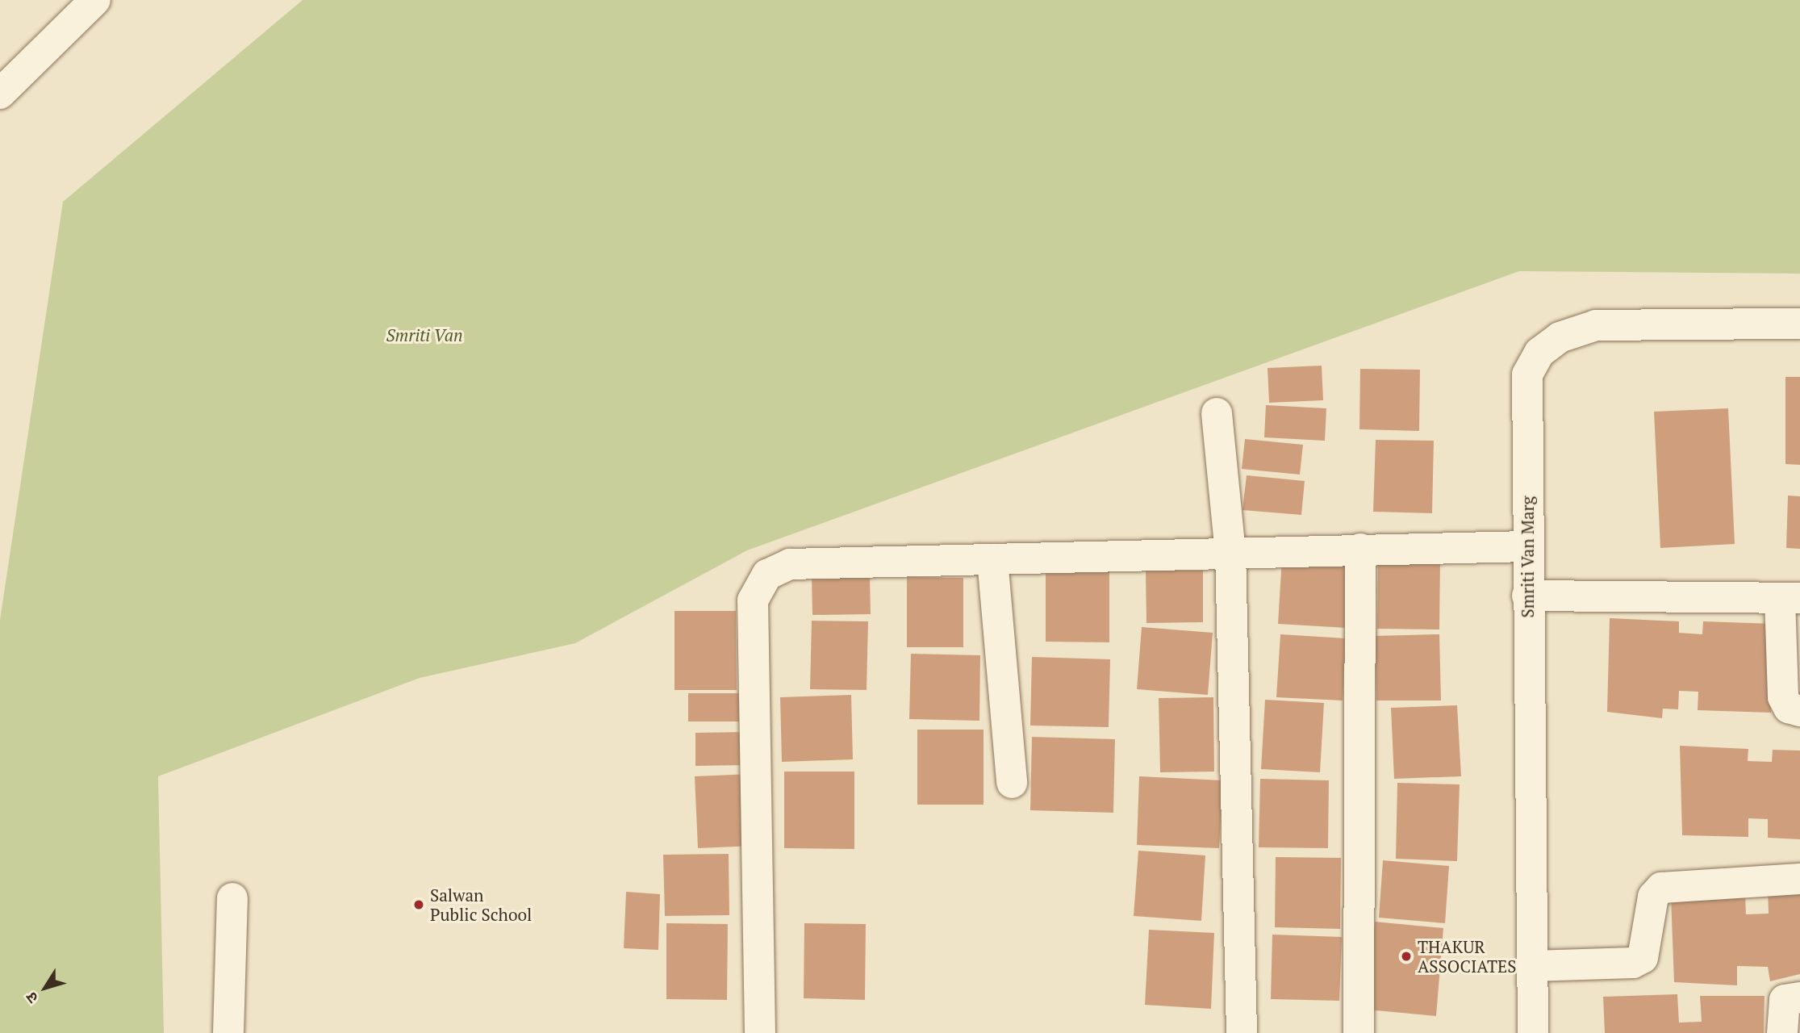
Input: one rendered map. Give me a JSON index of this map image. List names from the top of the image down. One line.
{"streets":{"street":["Smriti Van Marg"]},"parks":["Smriti Van"],"places":["Salwan Public School","THAKUR ASSOCIATES"],"north":"bottom left"}
